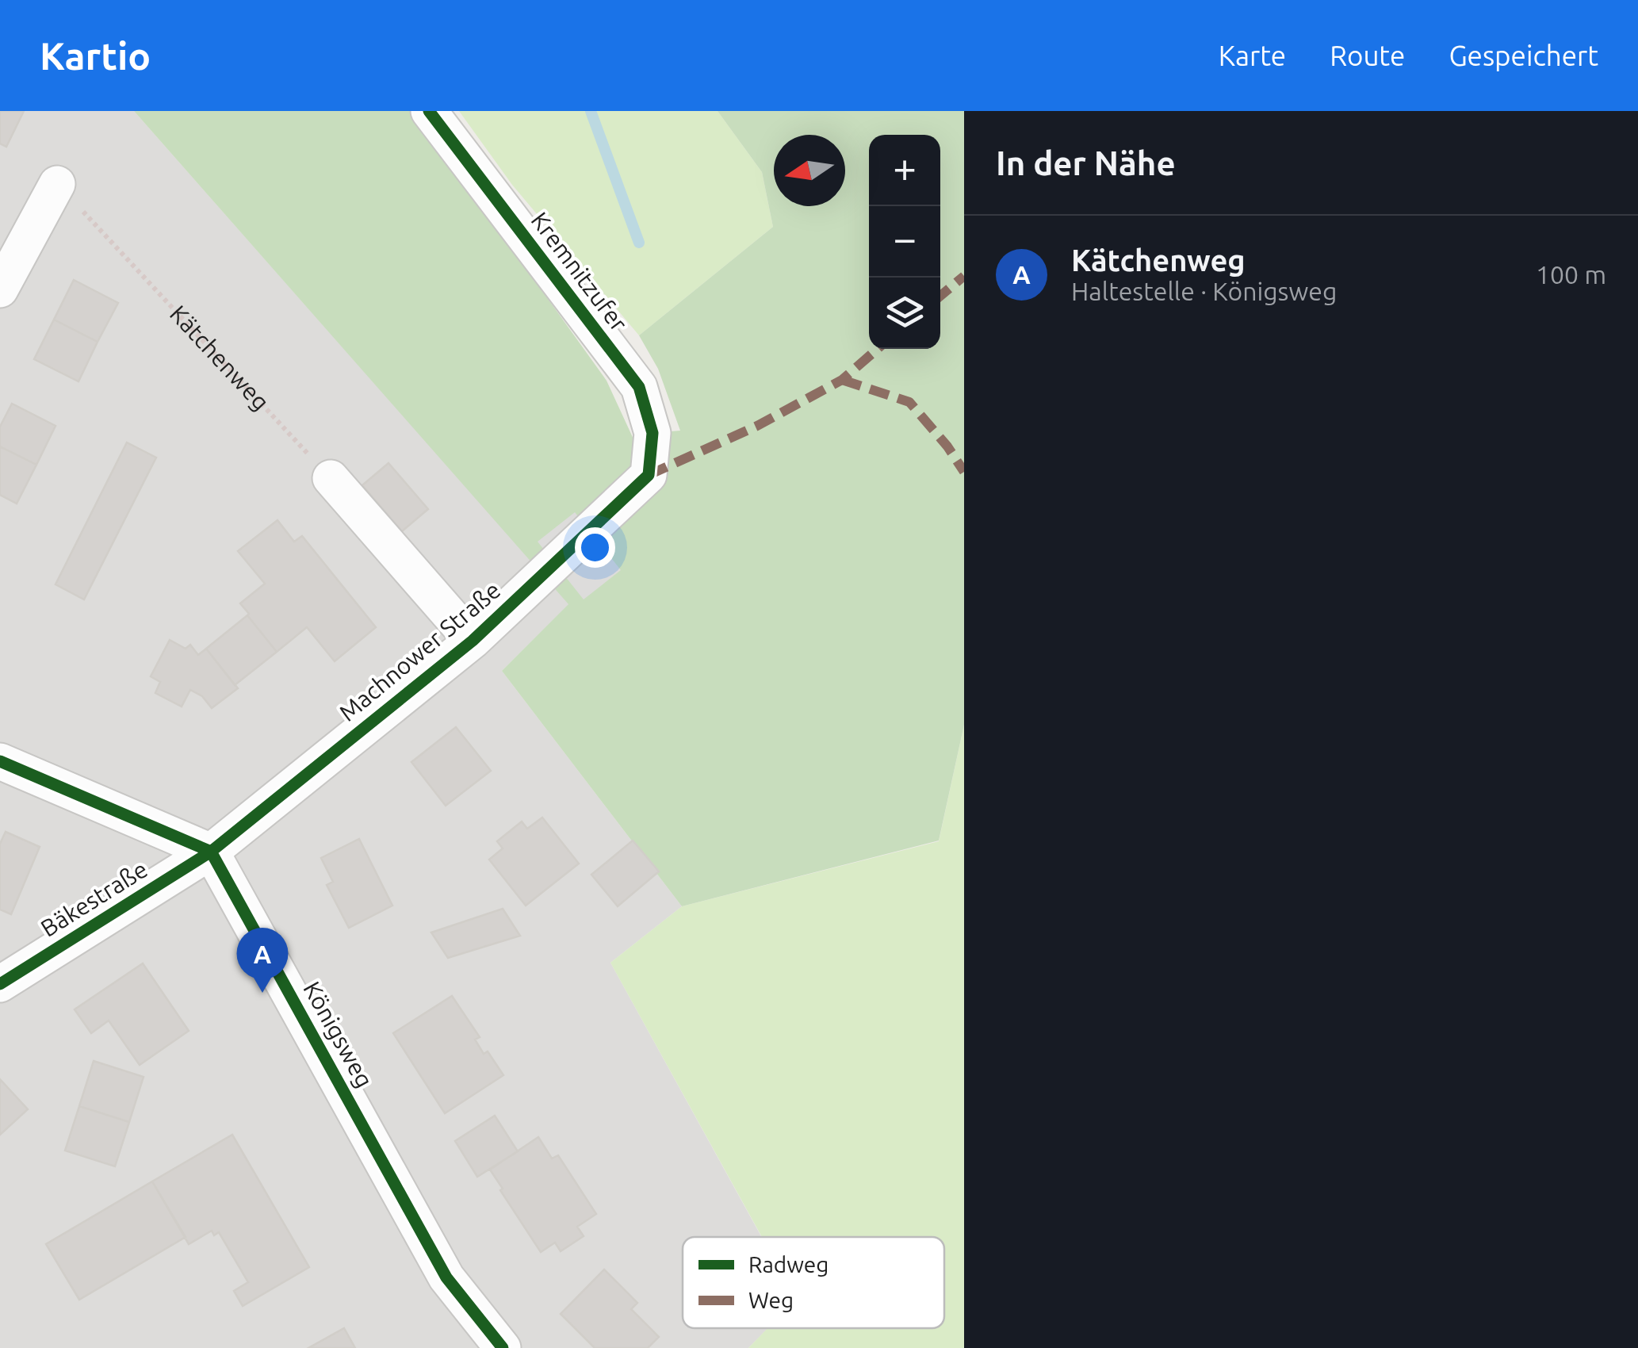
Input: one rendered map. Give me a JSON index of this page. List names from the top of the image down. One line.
{"streets":{"street":["Kremnitzufer","Machnower Straße","Bäkestraße","Königsweg"],"path":["Kätchenweg"]},"crossings":[["Kremnitzufer","Machnower Straße"],["Machnower Straße","Bäkestraße"],["Machnower Straße","Königsweg"],["Bäkestraße","Königsweg"]],"legend":["Radweg","Weg"],"north":"left","page":{"header":"Kartio","nav":["Karte","Route","Gespeichert"],"heading":"In der Nähe","map_buttons":["+","−"],"list":[{"mark":"A","name":"Kätchenweg","note":"Haltestelle · Königsweg","value":"100 m"}],"pins":"A"}}
